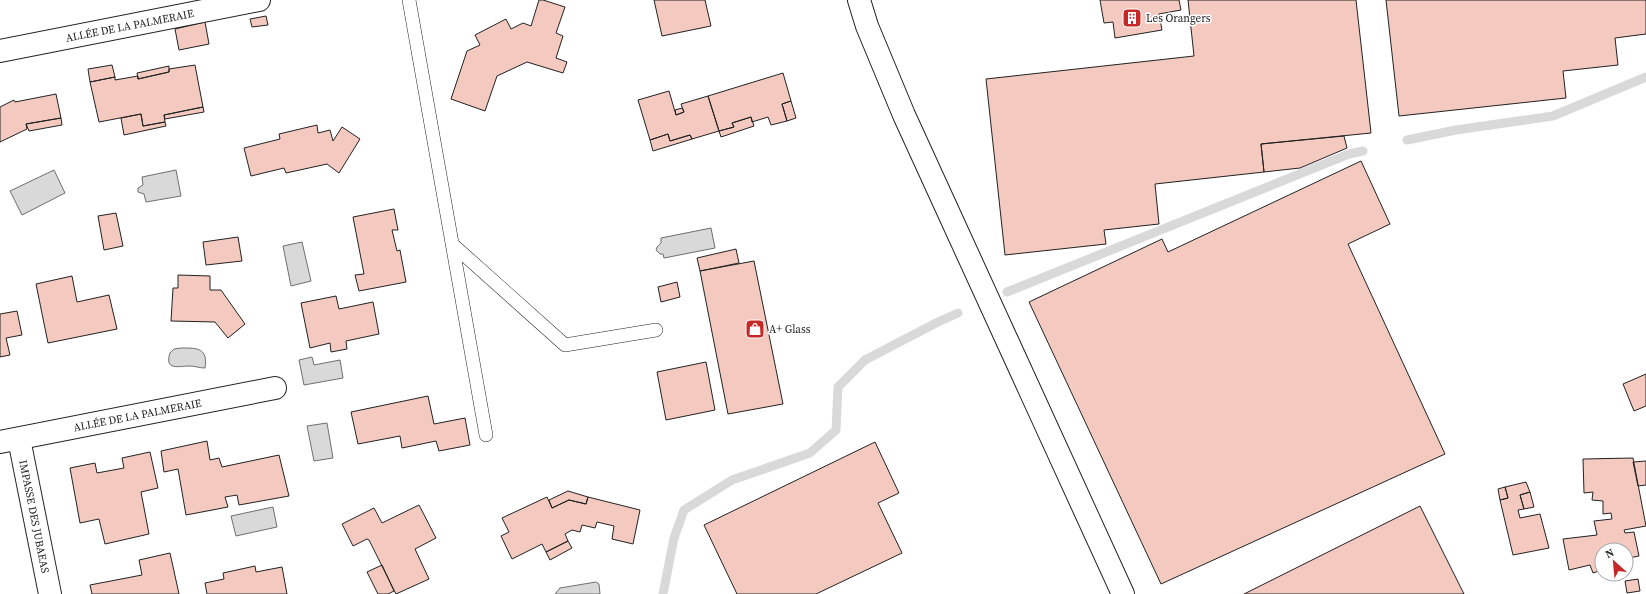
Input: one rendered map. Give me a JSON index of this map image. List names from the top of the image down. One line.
{"streets":{"street":["ALLÉE DE LA PALMERAIE","IMPASSE DES JUBAEAS"]},"crossings":[["ALLÉE DE LA PALMERAIE","IMPASSE DES JUBAEAS"]],"places":{"building":["Les Orangers"],"shop":["A+ Glass"]},"north":"top left"}
